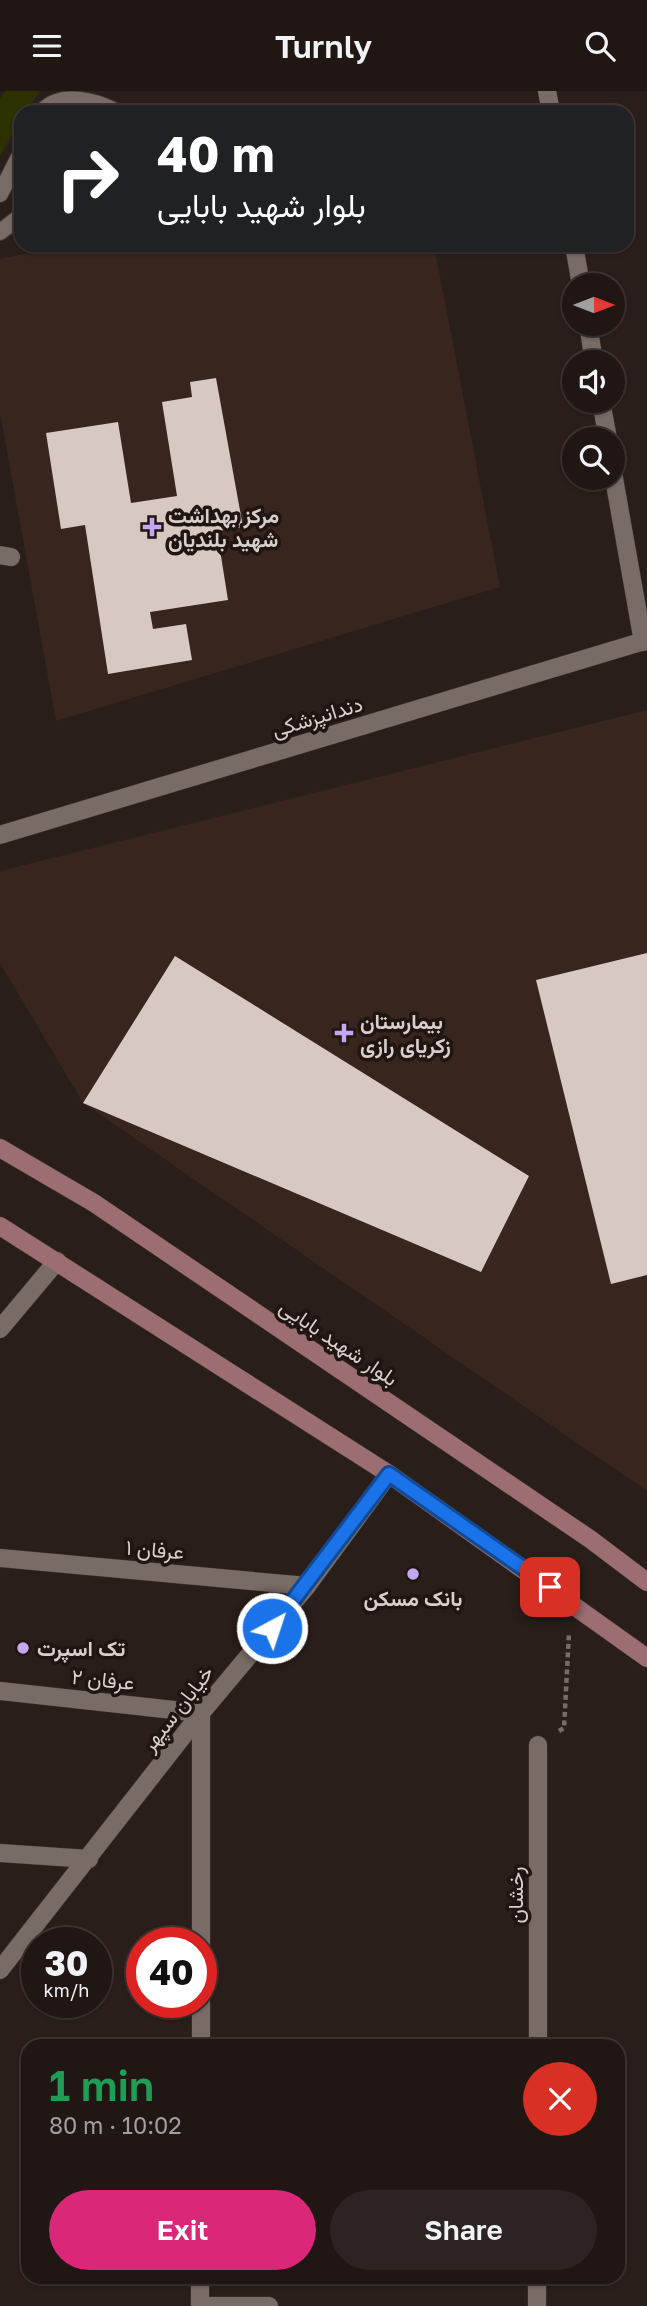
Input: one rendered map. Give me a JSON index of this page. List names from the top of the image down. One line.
{"streets":{"main road":["بلوار شهید بابایی"],"street":["دندانپزشکی","عرفان ۱","عرفان ۲","خیابان سپهر","رخشان"]},"crossings":[["عرفان ۱","خیابان سپهر"],["عرفان ۲","خیابان سپهر"]],"places":{"health":["مرکز بهداشت شهید بلندیان","بیمارستان زکریای رازی"],"other":["بانک مسکن","تک اسپرت"]},"north":"right","page":{"header":"Turnly","turn":["40 m","بلوار شهید بابایی"],"speed":"30 km/h","limit":"40","heading":["1 min","80 m · 10:02"],"buttons":["Exit","Share"]}}
